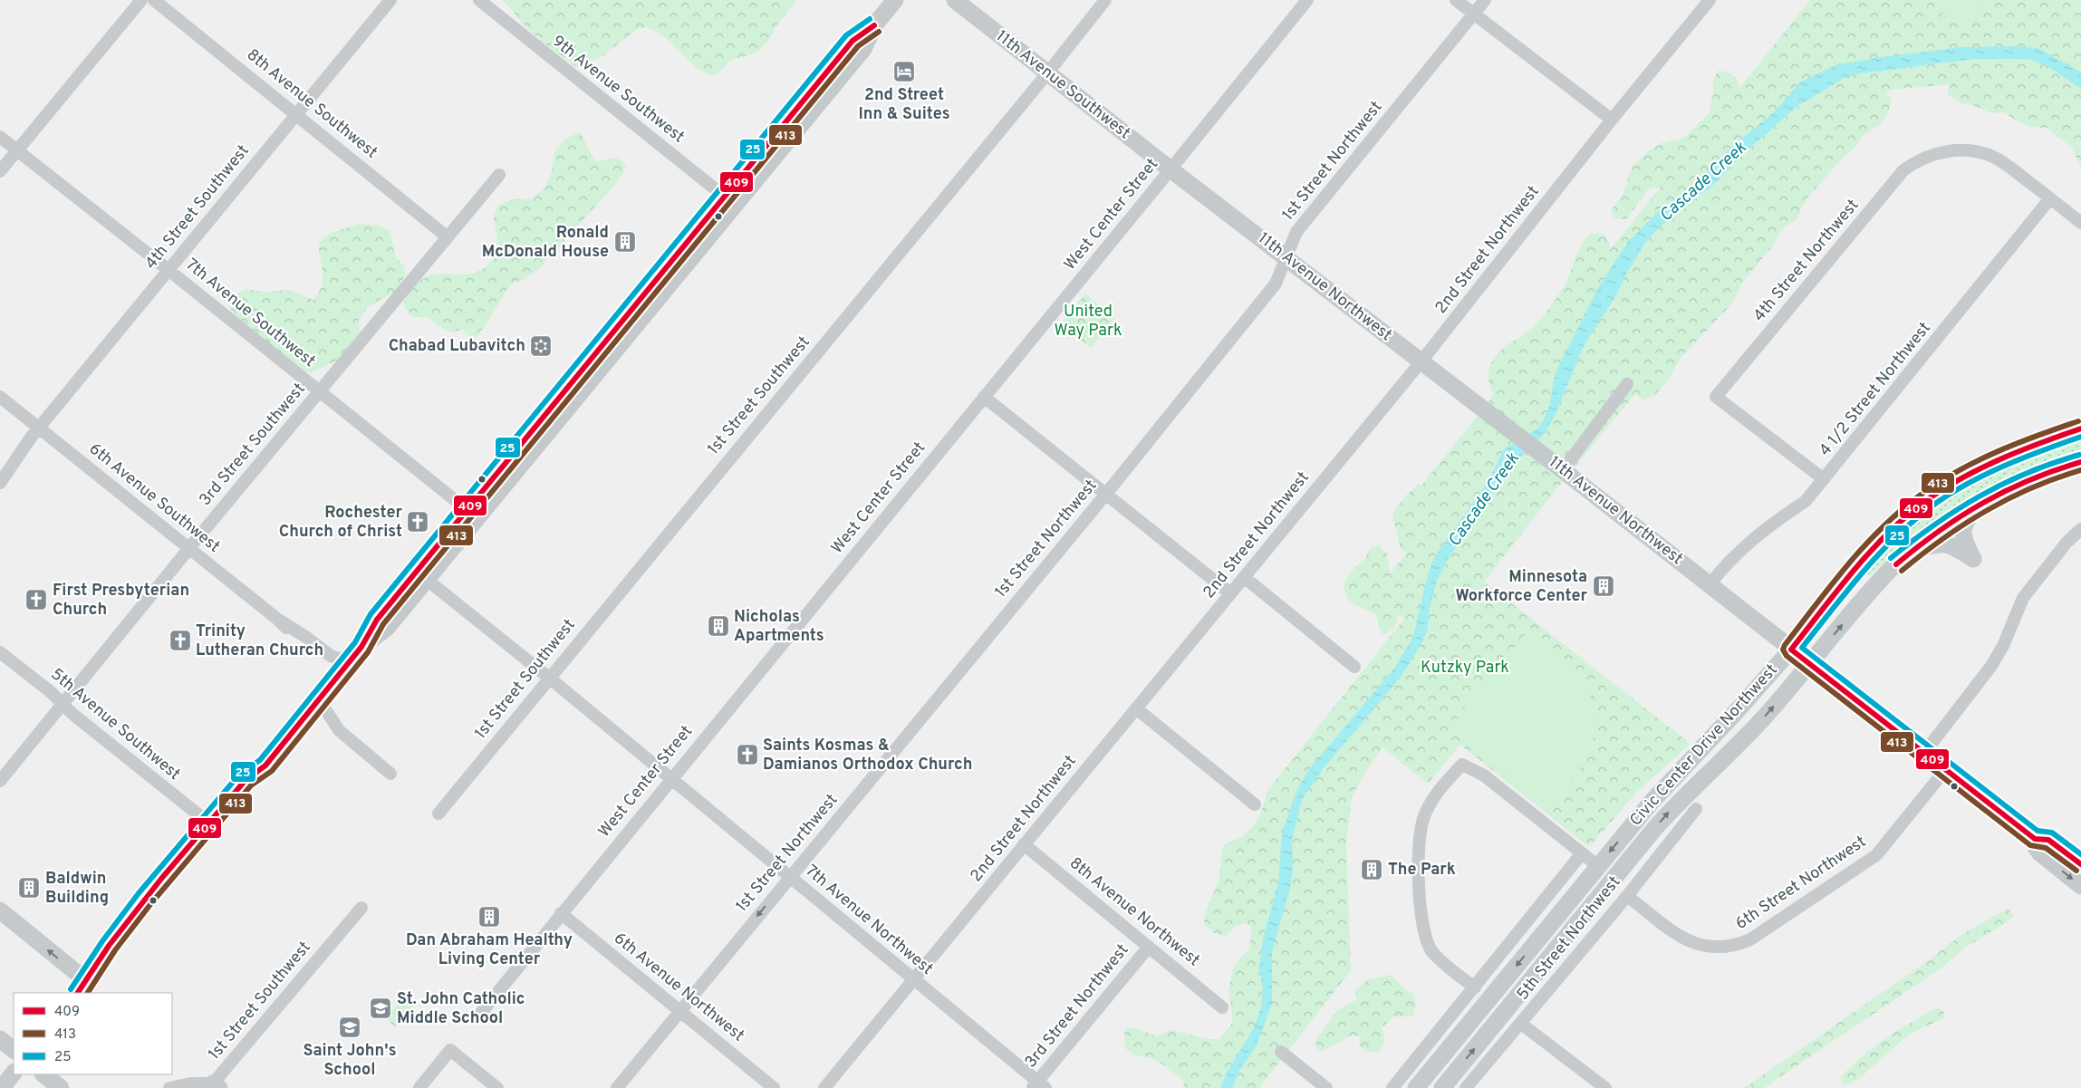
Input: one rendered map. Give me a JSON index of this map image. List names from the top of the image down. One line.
{"streets":{"main road":["11th Avenue Southwest","11th Avenue Northwest","Civic Center Drive Northwest"],"street":["9th Avenue Southwest","8th Avenue Southwest","1st Street Northwest","4th Street Southwest","West Center Street","2nd Street Northwest","4th Street Northwest","7th Avenue Southwest","4 1/2 Street Northwest","1st Street Southwest","3rd Street Southwest","6th Avenue Southwest","5th Avenue Southwest","6th Street Northwest","8th Avenue Northwest","7th Avenue Northwest","5th Street Northwest","6th Avenue Northwest","3rd Street Northwest"]},"crossings":[["11th Avenue Southwest","West Center Street"],["11th Avenue Southwest","11th Avenue Northwest"],["11th Avenue Southwest","1st Street Southwest"],["8th Avenue Southwest","4th Street Southwest"],["8th Avenue Southwest","3rd Street Southwest"],["1st Street Northwest","11th Avenue Northwest"],["1st Street Northwest","7th Avenue Northwest"],["1st Street Northwest","6th Avenue Northwest"],["4th Street Southwest","7th Avenue Southwest"],["4th Street Southwest","6th Avenue Southwest"],["West Center Street","11th Avenue Northwest"],["West Center Street","7th Avenue Northwest"],["West Center Street","6th Avenue Northwest"],["2nd Street Northwest","11th Avenue Northwest"],["2nd Street Northwest","8th Avenue Northwest"],["2nd Street Northwest","7th Avenue Northwest"],["4th Street Northwest","4 1/2 Street Northwest"],["11th Avenue Northwest","4 1/2 Street Northwest"],["11th Avenue Northwest","Civic Center Drive Northwest"],["11th Avenue Northwest","6th Street Northwest"],["7th Avenue Southwest","3rd Street Southwest"],["3rd Street Southwest","6th Avenue Southwest"],["3rd Street Southwest","5th Avenue Southwest"],["6th Street Northwest","5th Street Northwest"],["8th Avenue Northwest","3rd Street Northwest"],["7th Avenue Northwest","3rd Street Northwest"]],"water":["Cascade Creek"],"parks":["United Way Park","Kutzky Park"],"places":{"hotel":["2nd Street Inn & Suites"],"building":["Ronald McDonald House","Minnesota Workforce Center","Nicholas Apartments","The Park","Baldwin Building","Dan Abraham Healthy Living Center"],"synagogue":["Chabad Lubavitch"],"church":["Rochester Church of Christ","First Presbyterian Church","Trinity Lutheran Church","Saints Kosmas & Damianos Orthodox Church"],"school or university":["St. John Catholic Middle School","Saint John's School"]},"lines":["transit line 25","transit line 409","transit line 413"],"legend":["409","413","25"]}
